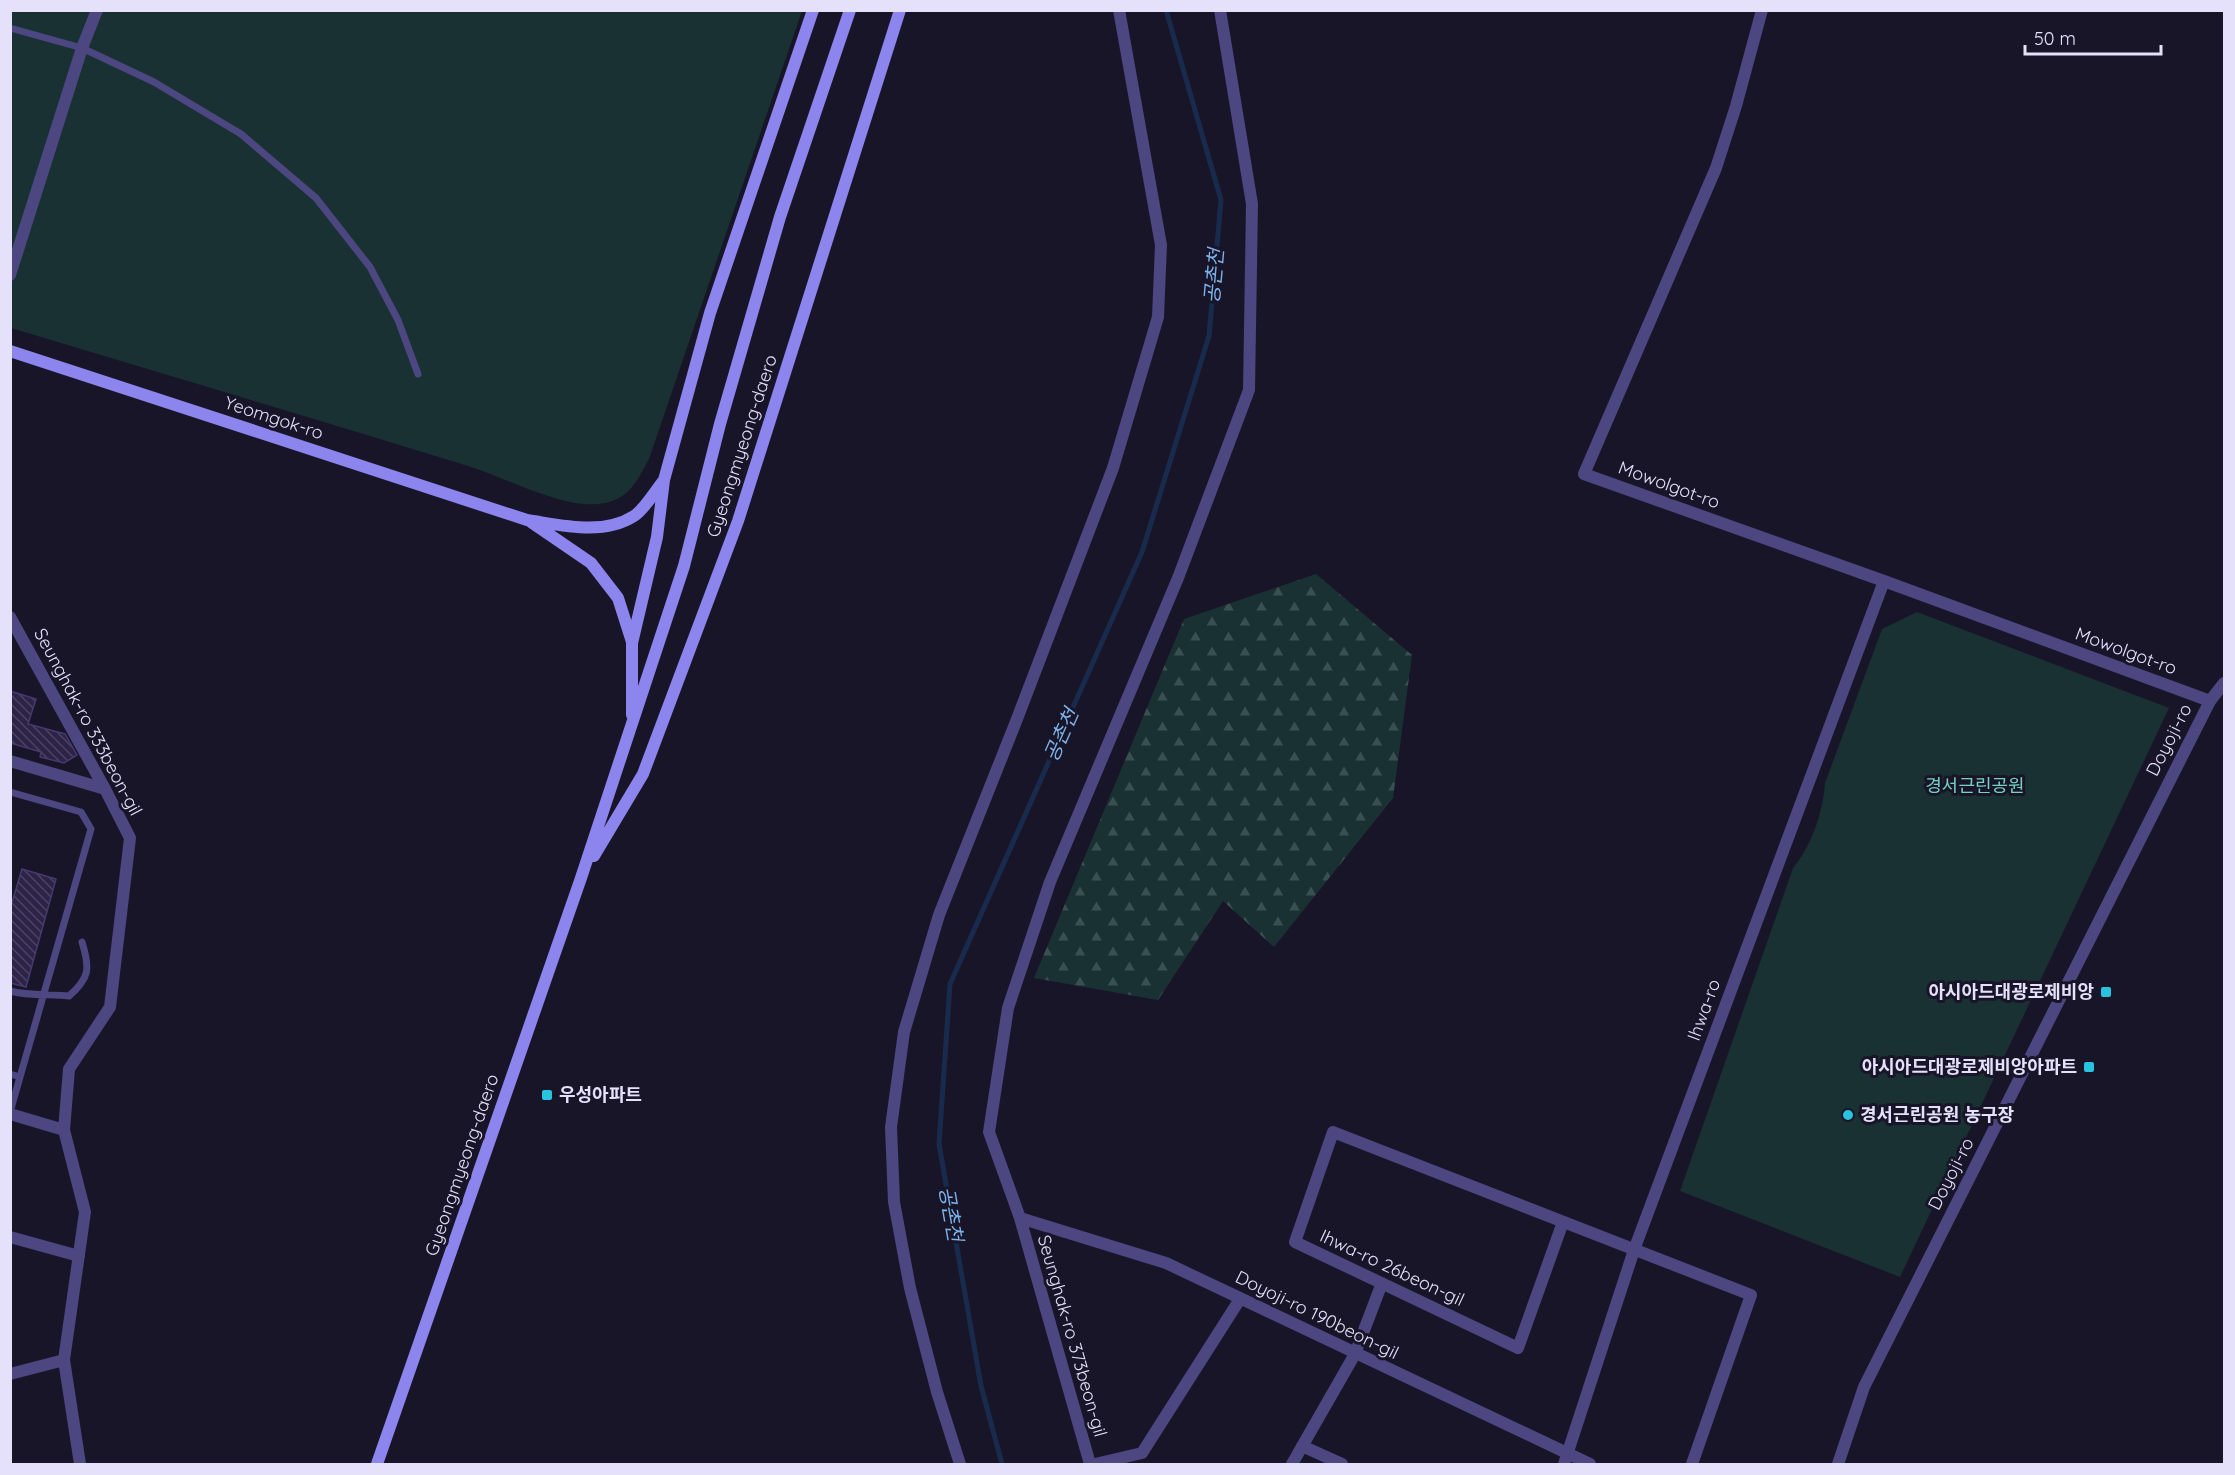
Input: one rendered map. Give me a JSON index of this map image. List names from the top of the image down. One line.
{"streets":{"main road":["Yeomgok-ro","Gyeongmyeong-daero"],"street":["Mowolgot-ro","Seunghak-ro 333beon-gil","Doyoji-ro","Ihwa-ro","Ihwa-ro 26beon-gil","Doyoji-ro 190beon-gil","Seunghak-ro 373beon-gil"]},"crossings":[["Yeomgok-ro","Gyeongmyeong-daero"],["Mowolgot-ro","Doyoji-ro"],["Mowolgot-ro","Ihwa-ro"],["Ihwa-ro","Ihwa-ro 26beon-gil"],["Ihwa-ro","Doyoji-ro 190beon-gil"],["Doyoji-ro 190beon-gil","Seunghak-ro 373beon-gil"]],"water":["공촌천"],"parks":["경서근린공원"],"places":{"transit":["아시아드대광로제비앙","아시아드대광로제비앙아파트","우성아파트"],"other":["경서근린공원 농구장"]},"scale_bar":"50 m"}
